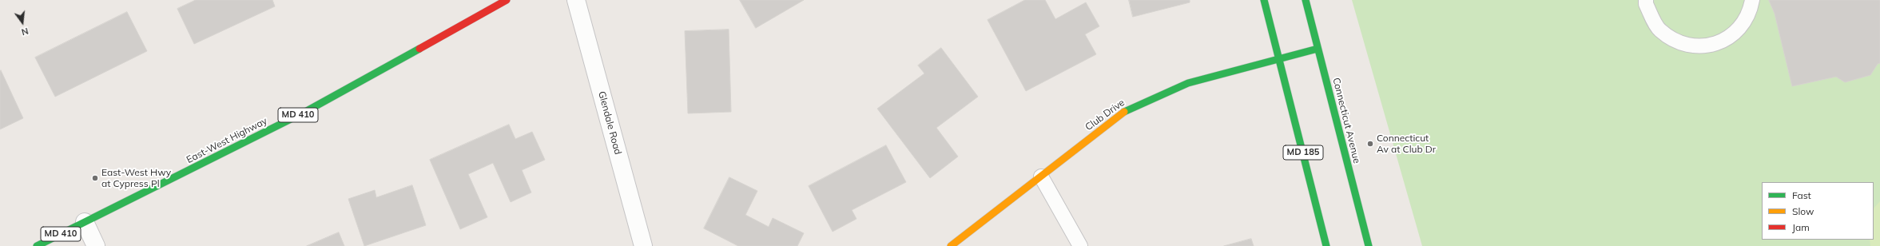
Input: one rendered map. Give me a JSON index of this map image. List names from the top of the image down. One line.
{"streets":{"main road":["MD 410","Club Drive","Connecticut Avenue","East-West Highway","MD 185"],"street":["Glendale Road"]},"crossings":[["Club Drive","Connecticut Avenue"],["Club Drive","MD 185"]],"places":["Connecticut Av at Club Dr","East-West Hwy at Cypress Pl"],"legend":["Fast","Slow","Jam"],"north":"bottom"}
